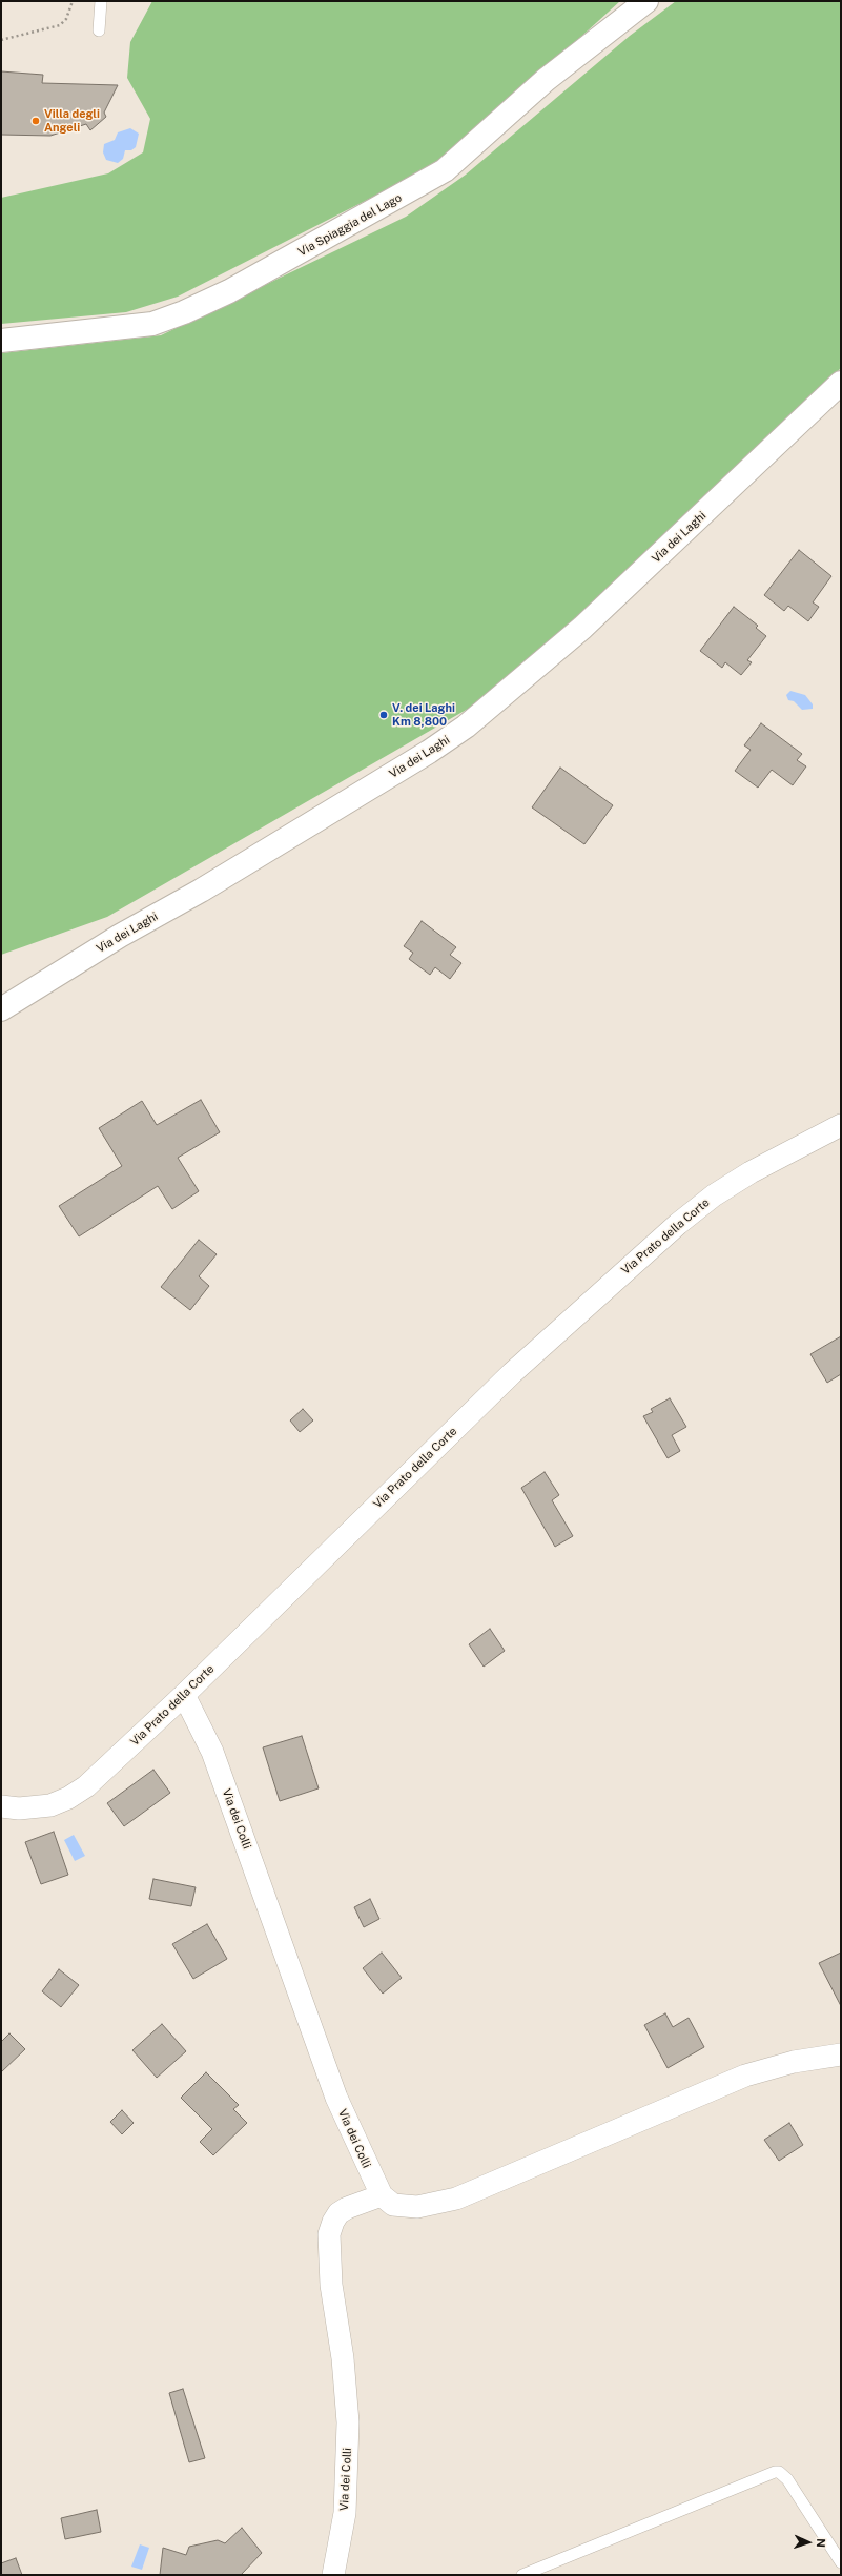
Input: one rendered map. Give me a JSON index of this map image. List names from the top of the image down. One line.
{"streets":{"main road":["Via Spiaggia del Lago","Via dei Laghi"],"street":["Via Prato della Corte","Via dei Colli"]},"crossings":[["Via Prato della Corte","Via dei Colli"]],"places":["Villa degli Angeli","V. dei Laghi Km 8,800"],"north":"right"}
